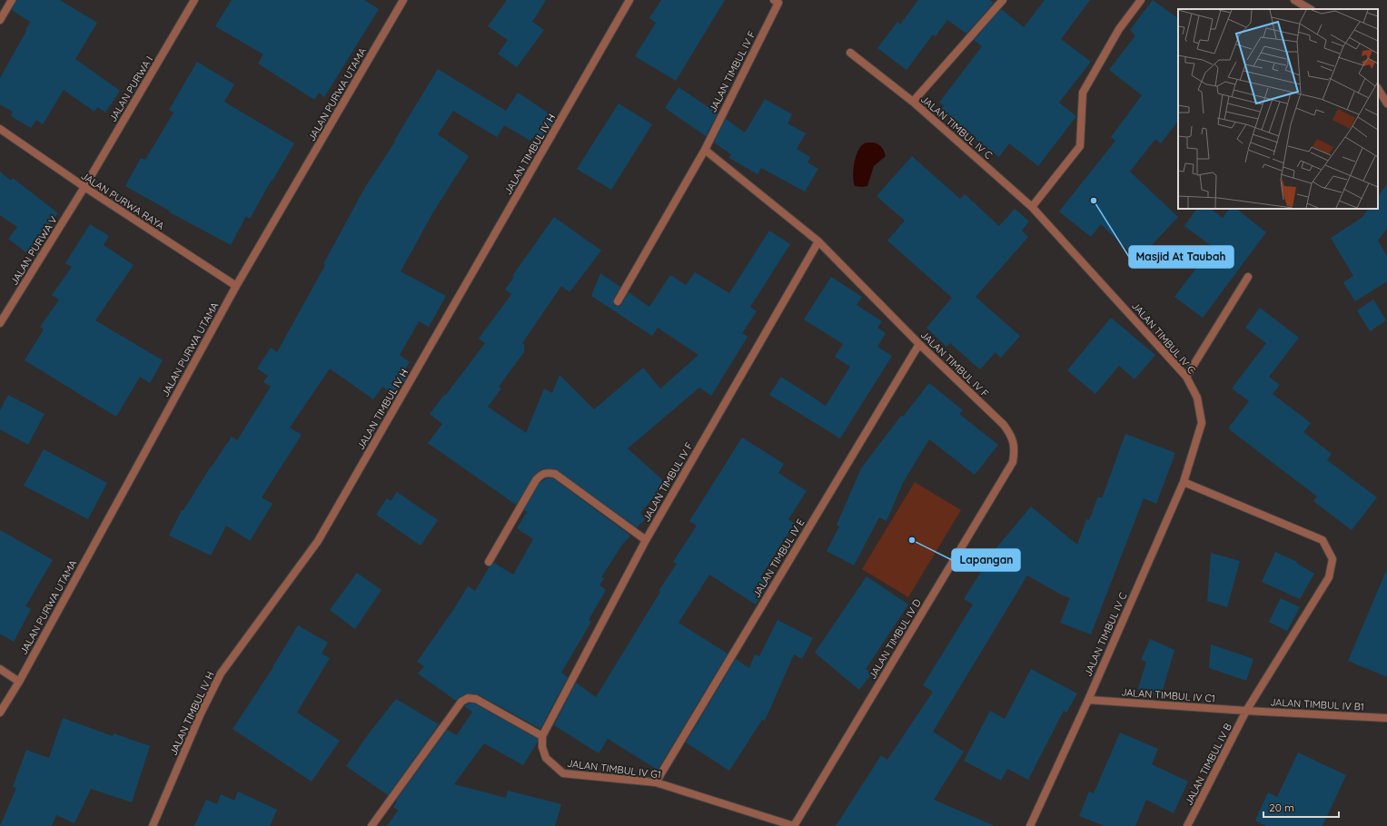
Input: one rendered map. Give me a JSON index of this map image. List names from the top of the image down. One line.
{"streets":{"street":["JALAN TIMBUL IV F","JALAN PURWA I","JALAN PURWA UTAMA","JALAN TIMBUL IV C","JALAN TIMBUL IV H","JALAN PURWA RAYA","JALAN PURWA V","JALAN TIMBUL IV E","JALAN TIMBUL IV D","JALAN TIMBUL IV C1","JALAN TIMBUL IV B1","JALAN TIMBUL IV B","JALAN TIMBUL IV G1"]},"crossings":[["JALAN TIMBUL IV F","JALAN TIMBUL IV E"],["JALAN TIMBUL IV F","JALAN TIMBUL IV D"],["JALAN TIMBUL IV F","JALAN TIMBUL IV G1"],["JALAN PURWA I","JALAN PURWA RAYA"],["JALAN PURWA I","JALAN PURWA V"],["JALAN PURWA UTAMA","JALAN PURWA RAYA"],["JALAN TIMBUL IV C","JALAN TIMBUL IV C1"],["JALAN TIMBUL IV C","JALAN TIMBUL IV B"],["JALAN PURWA RAYA","JALAN PURWA V"],["JALAN TIMBUL IV E","JALAN TIMBUL IV G1"],["JALAN TIMBUL IV D","JALAN TIMBUL IV G1"],["JALAN TIMBUL IV C1","JALAN TIMBUL IV B1"],["JALAN TIMBUL IV C1","JALAN TIMBUL IV B"],["JALAN TIMBUL IV B1","JALAN TIMBUL IV B"]],"places":["Masjid At Taubah","Lapangan"],"scale_bar":"20 m"}
